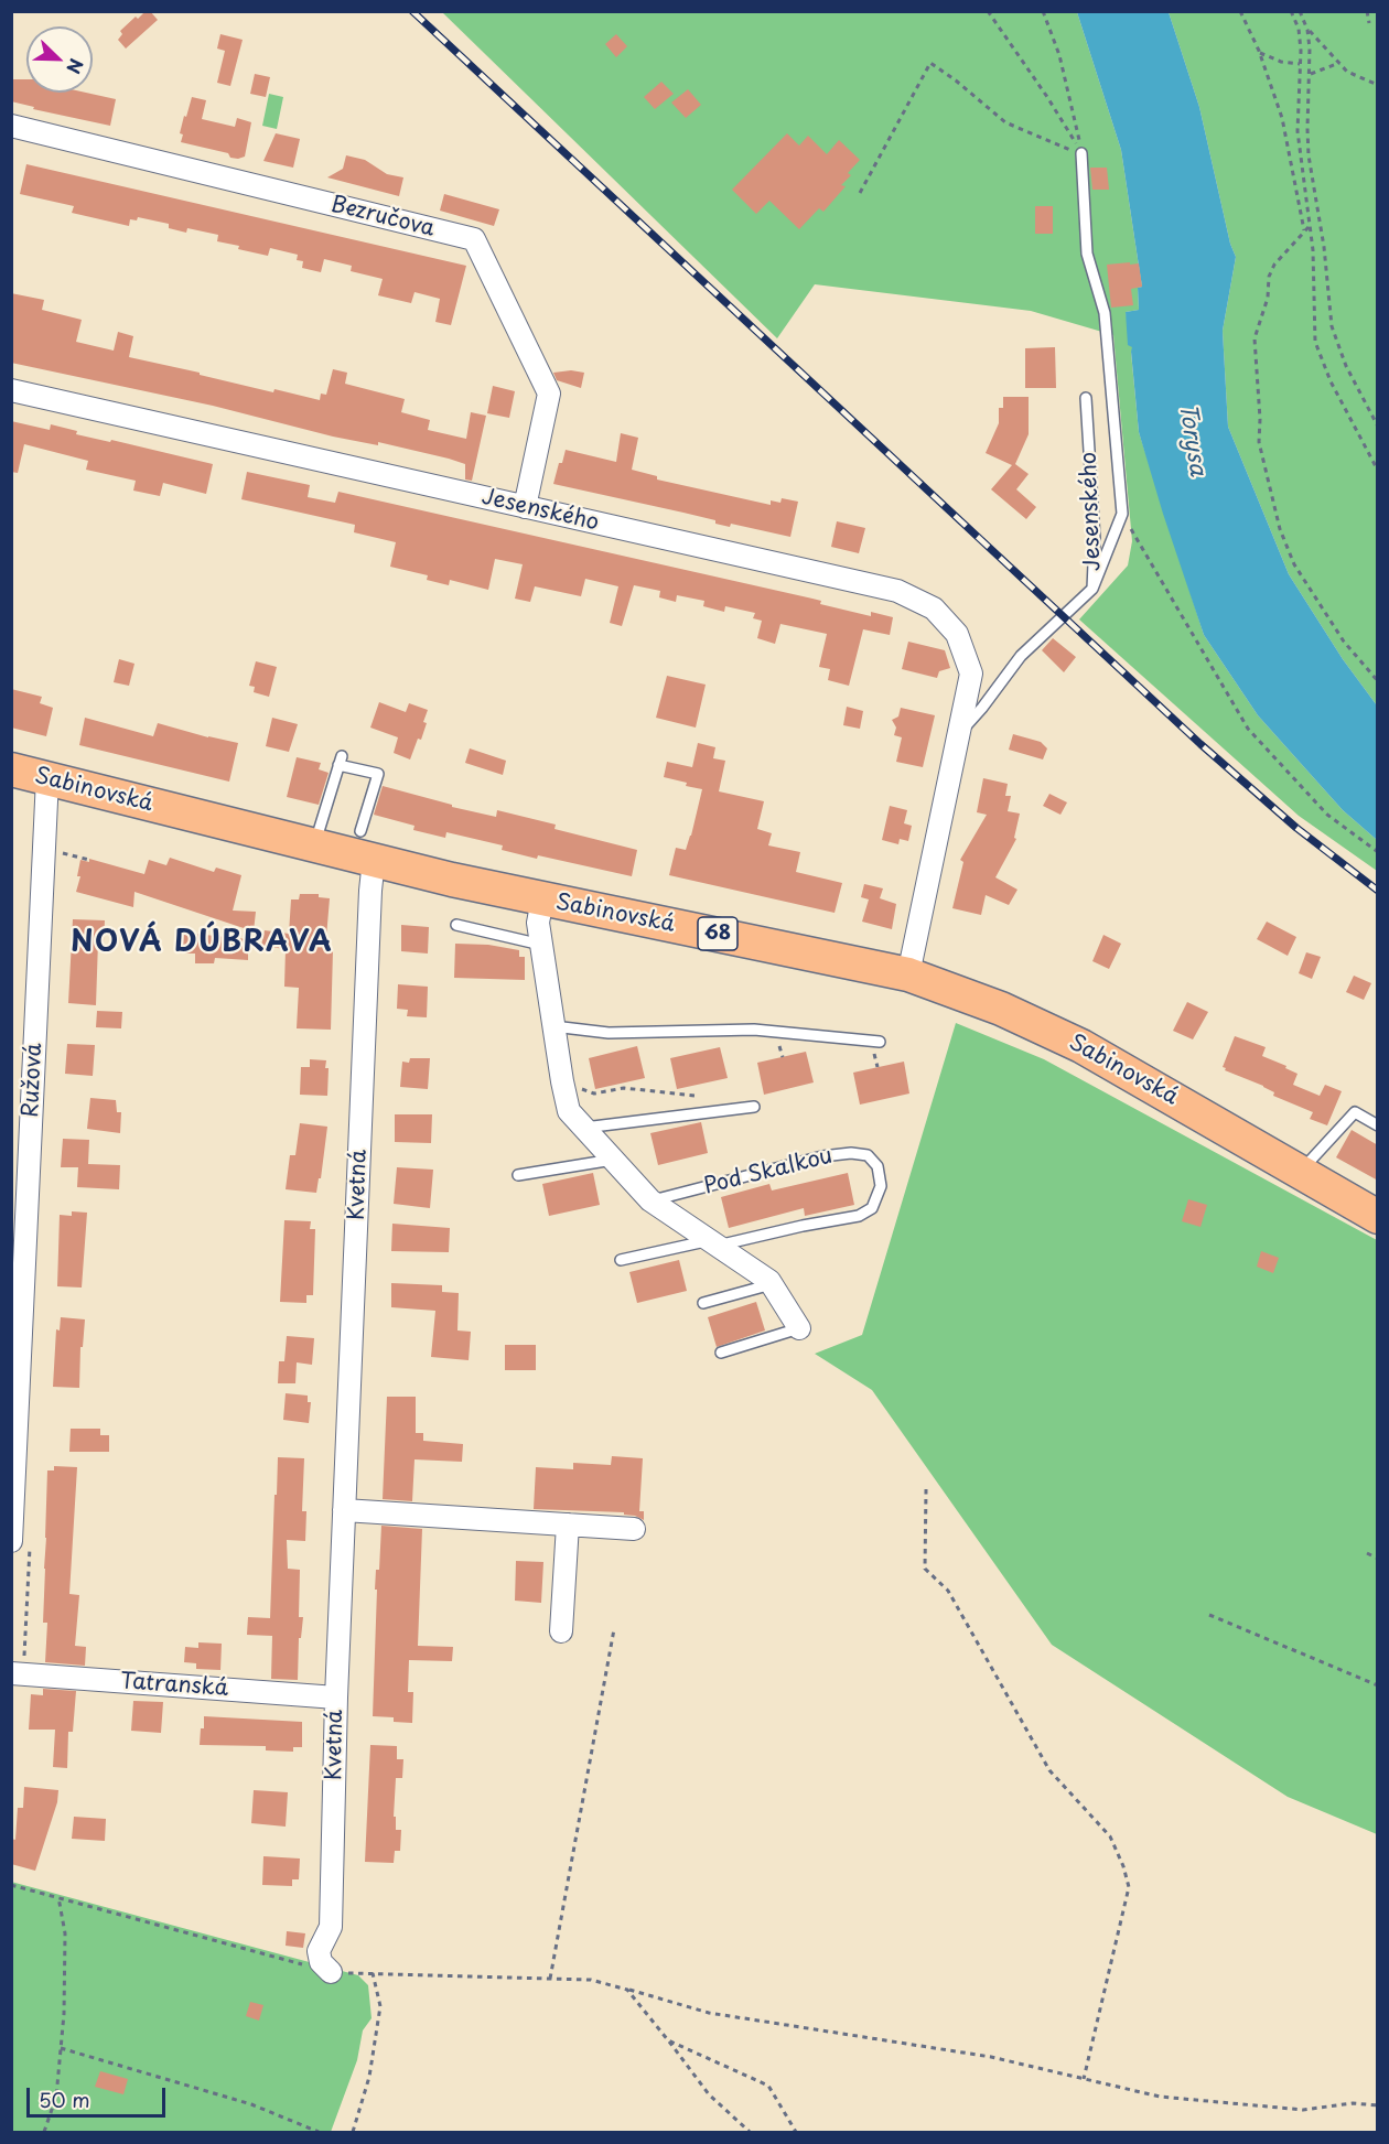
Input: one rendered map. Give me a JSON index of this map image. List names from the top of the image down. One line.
{"streets":{"main road":["Sabinovská","68"],"street":["Bezručova","Jesenského","Ružová","Kvetná","Tatranská"],"lane":["Pod Skalkou"]},"crossings":[["Bezručova","Jesenského"],["Jesenského","Sabinovská"],["Sabinovská","Ružová"],["Sabinovská","Kvetná"],["Kvetná","Tatranská"]],"districts":["NOVÁ DÚBRAVA"],"water":["Torysa"],"scale_bar":"50 m","north":"bottom right"}
